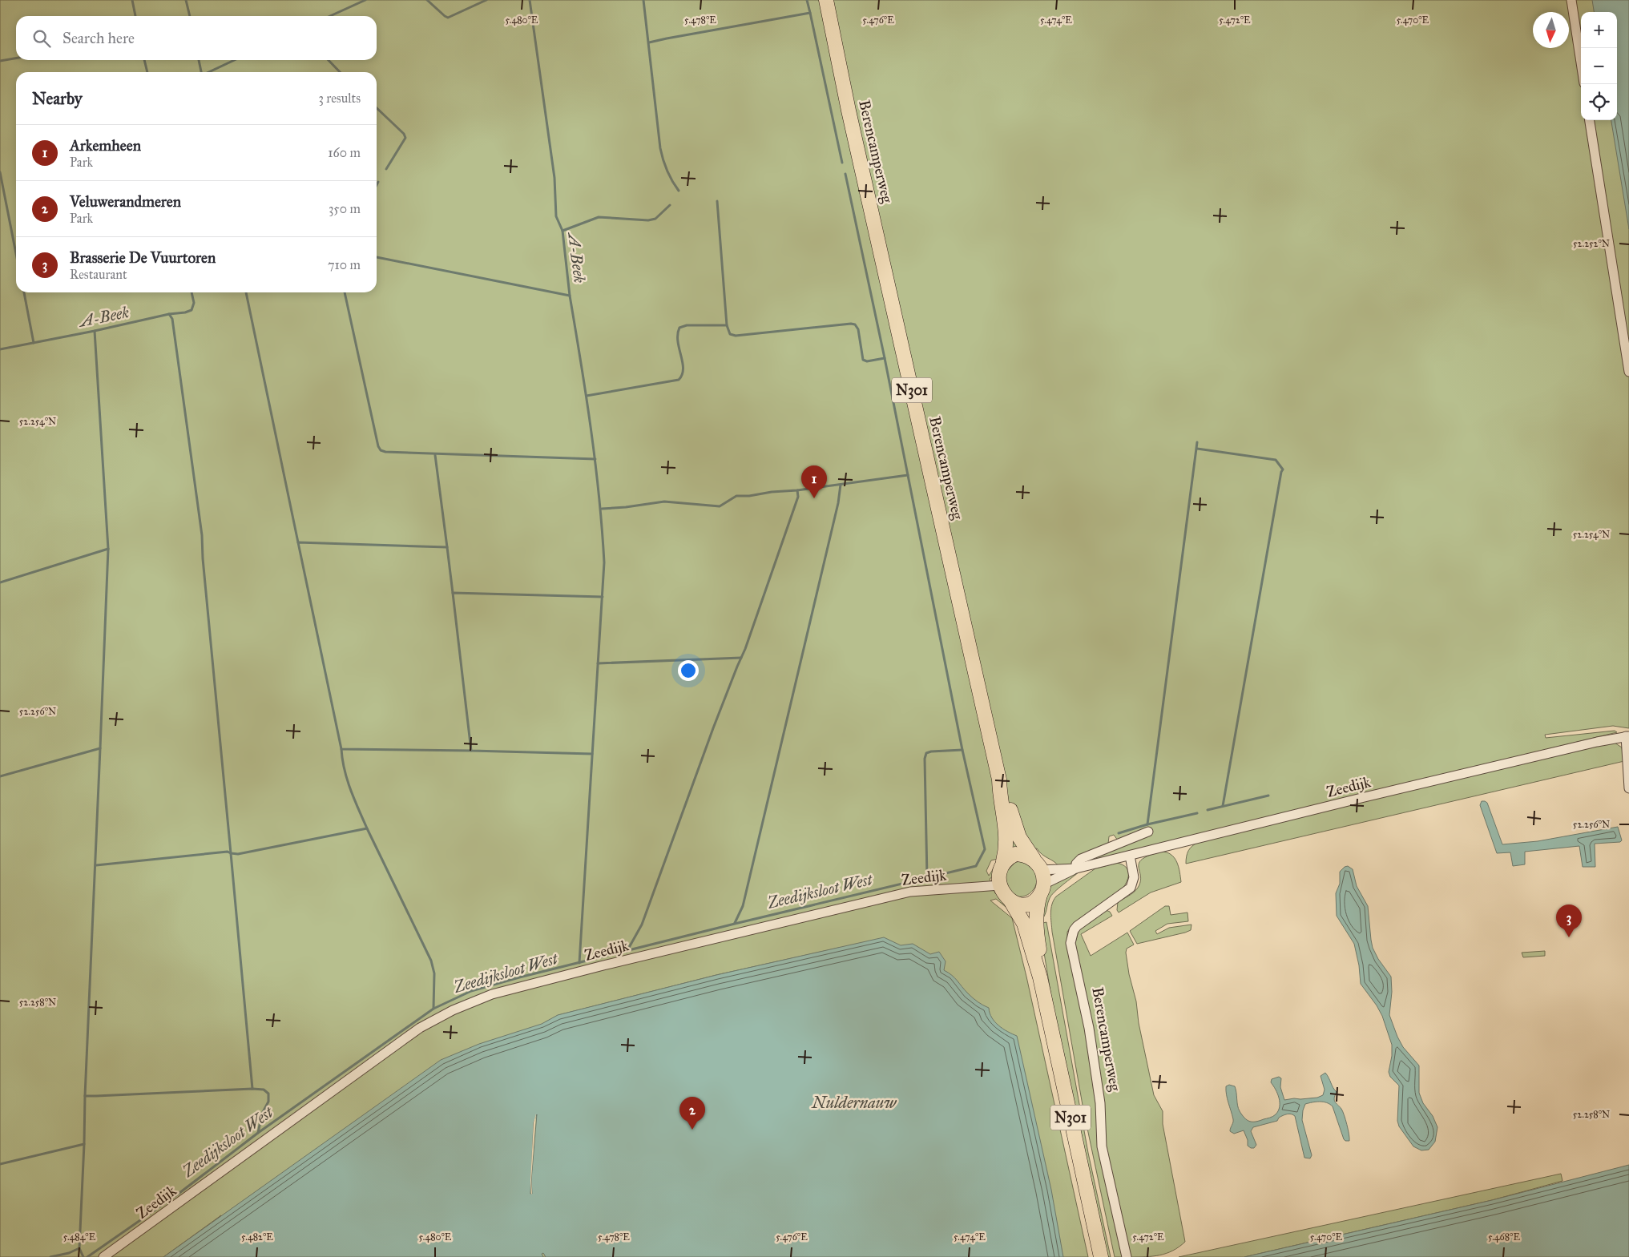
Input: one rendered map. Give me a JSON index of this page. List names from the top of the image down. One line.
{"streets":{"main road":["Berencamperweg","N301"],"street":["Zeedijk"]},"crossings":[["Berencamperweg","N301"],["Berencamperweg","Zeedijk"],["N301","Zeedijk"]],"water":["A-Beek","Zeedijksloot West","Nuldernauw"],"north":"bottom","page":{"map_buttons":["+","−"],"search":"Search here","heading":["Nearby","3 results"],"list":[{"mark":"1","name":"Arkemheen","note":"Park","value":"160 m"},{"mark":"2","name":"Veluwerandmeren","note":"Park","value":"350 m"},{"mark":"3","name":"Brasserie De Vuurtoren","note":"Restaurant","value":"710 m"}],"pins":["1","3","2"]},"coordinates":["5.480°E","5.478°E","5.476°E","5.474°E","5.472°E","5.470°E","52.252°N","52.254°N","52.256°N","52.258°N","5.484°E","5.482°E","5.468°E"]}
